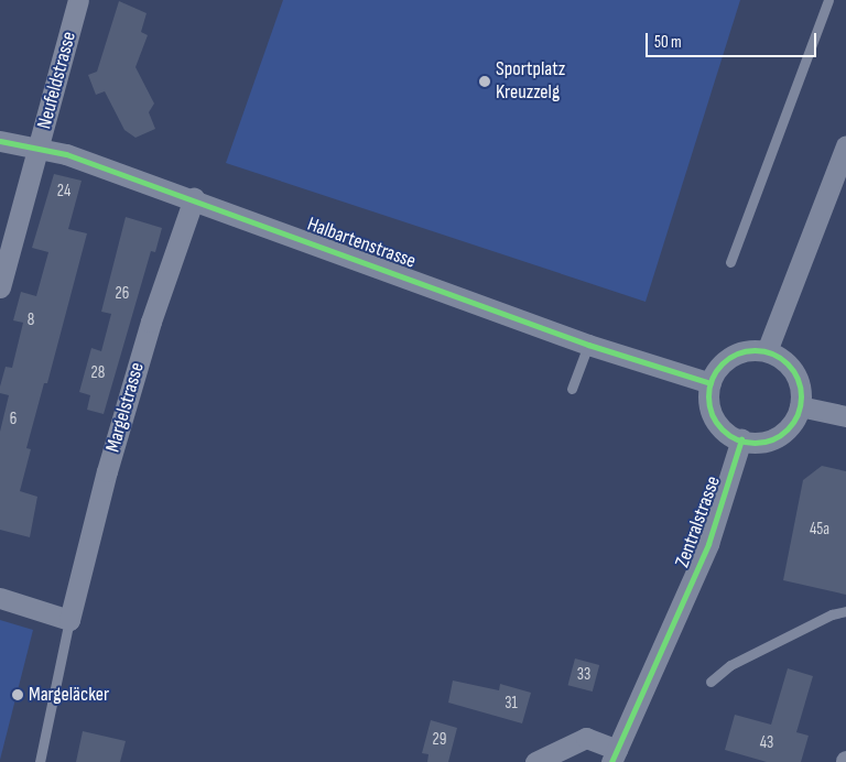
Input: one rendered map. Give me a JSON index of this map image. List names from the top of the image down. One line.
{"streets":{"street":["Neufeldstrasse","Halbartenstrasse","Margelstrasse","Zentralstrasse"]},"crossings":[["Neufeldstrasse","Halbartenstrasse"],["Halbartenstrasse","Margelstrasse"],["Halbartenstrasse","Zentralstrasse"]],"places":["Sportplatz Kreuzzelg","Margeläcker"],"house_numbers":["24","26","8","28","6","45a","33","31","29","43"],"scale_bar":"50 m"}
